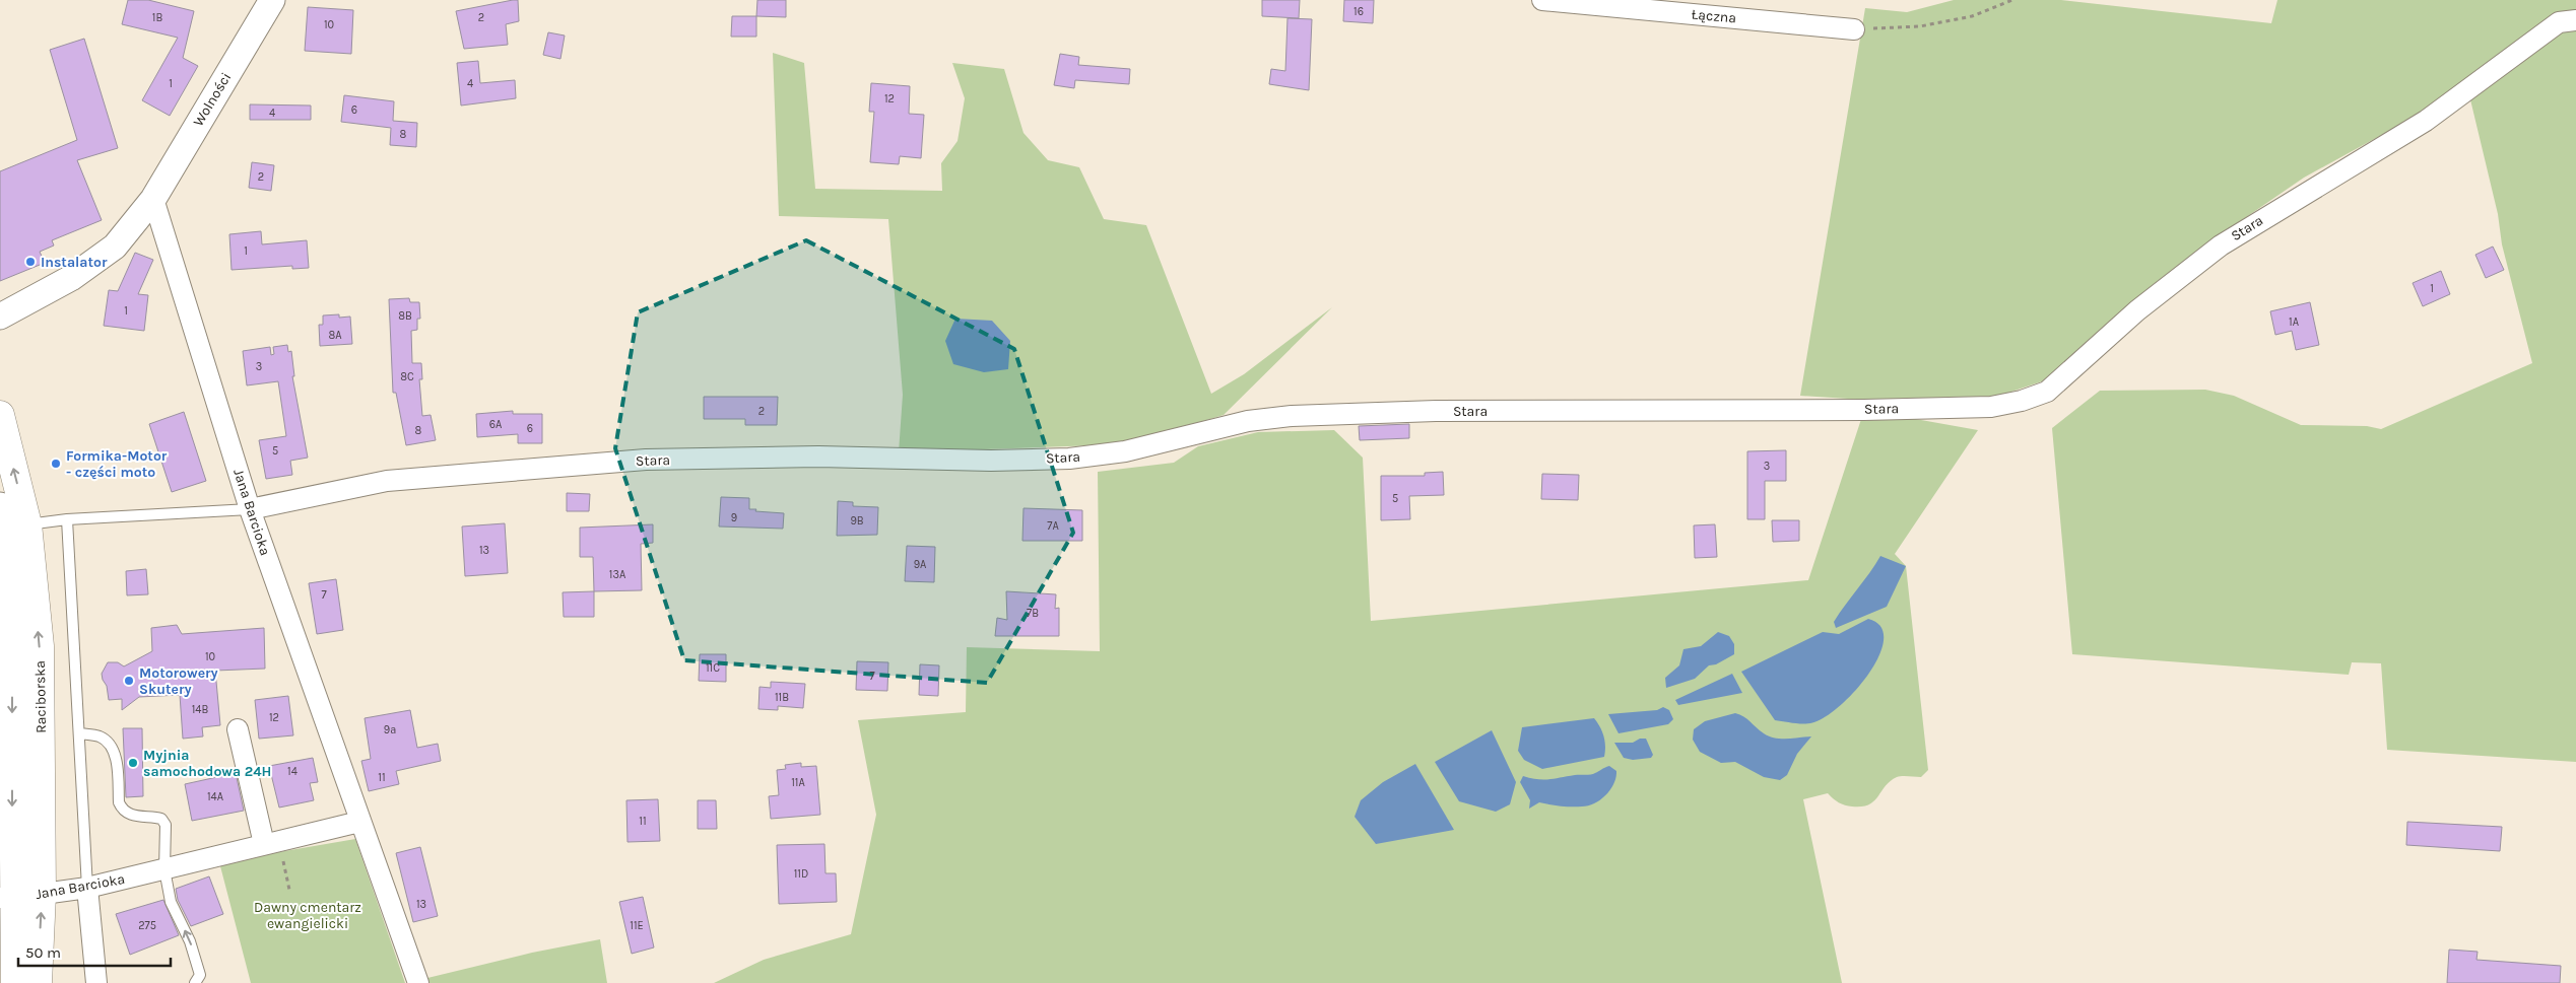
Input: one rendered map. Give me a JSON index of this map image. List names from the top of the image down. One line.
{"streets":{"main road":["Raciborska"],"street":["Łączna","Wolności","Stara","Jana Barcioka"]},"crossings":[["Wolności","Jana Barcioka"],["Stara","Jana Barcioka"],["Jana Barcioka","Raciborska"]],"parks":["Dawny cmentarz ewangielicki"],"places":["Instalator","Formika-Motor - części moto","Motorowery Skutery","Myjnia samochodowa 24H"],"house_numbers":["16","1B","2","10","1","4","12","6","4","8","2","1","1","1","8B","1A","8A","3","8C","2","6A","6","8","5","3","5","9","9B","7A","13","9A","13A","7","7B","10","11C","7","11B","14B","12","9a","14","11","11A","14A","11","11D","13","275","11E"],"scale_bar":"50 m"}
